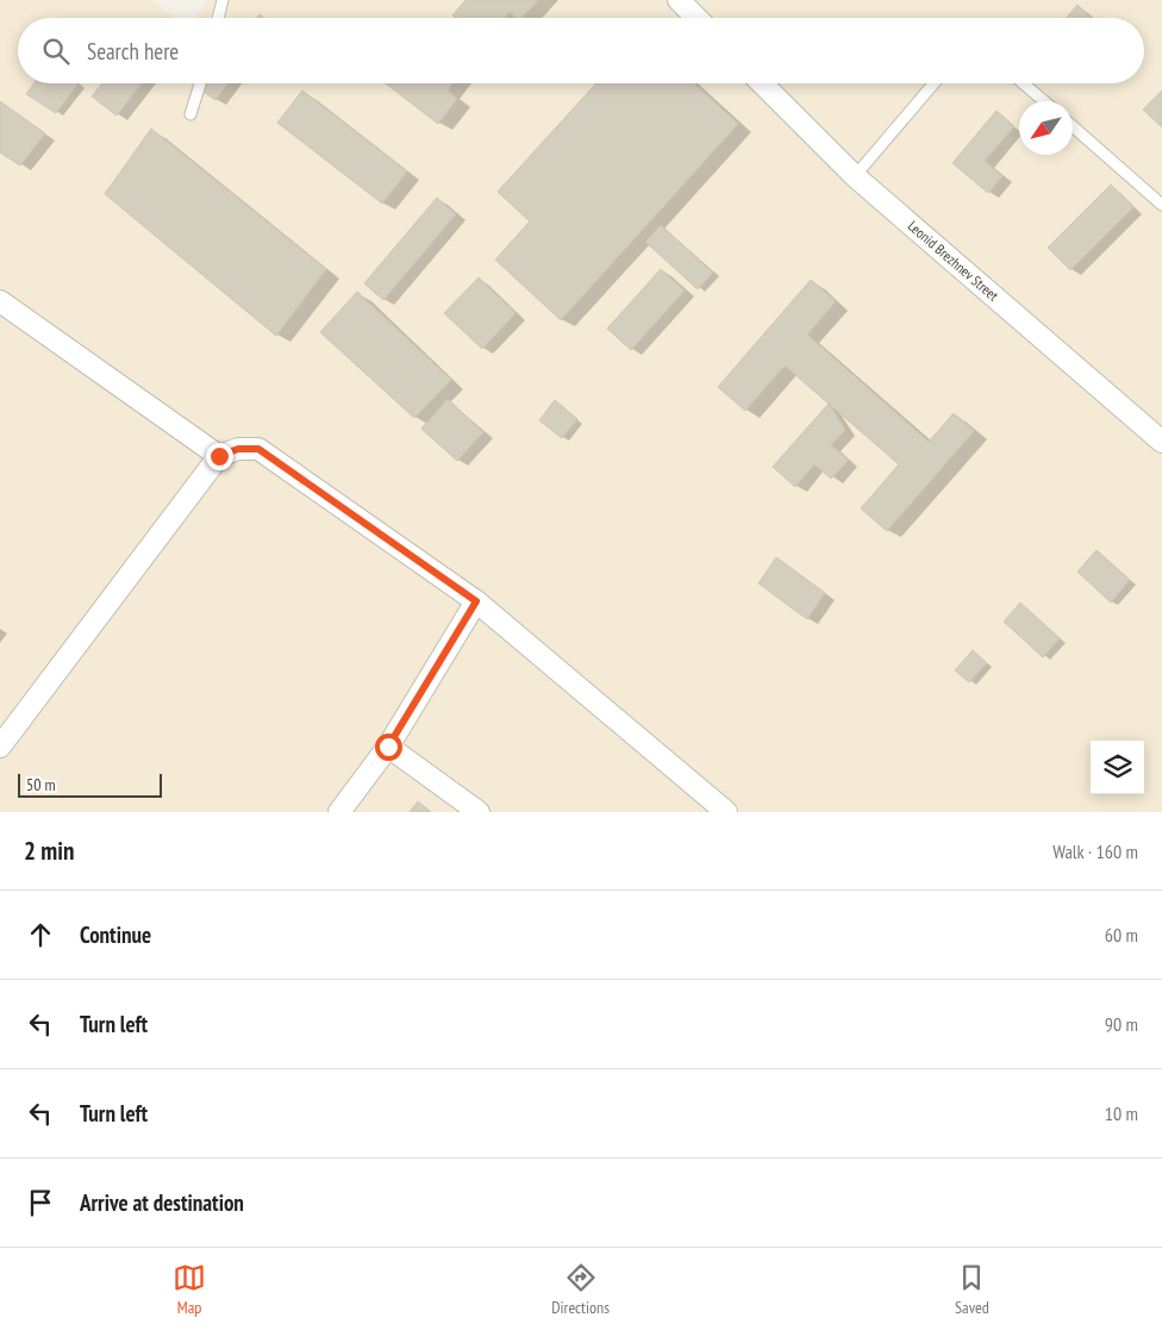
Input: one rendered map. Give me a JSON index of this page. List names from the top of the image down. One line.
{"streets":{"street":["Leonid Brezhnev Street"]},"scale_bar":"50 m","north":"bottom left","page":{"search":"Search here","scale":"50 m","heading":["2 min","Walk · 160 m"],"list":[["Continue","60 m"],["Turn left","90 m"],["Turn left","10 m"],"Arrive at destination"],"nav":["Map","Directions","Saved"]}}
